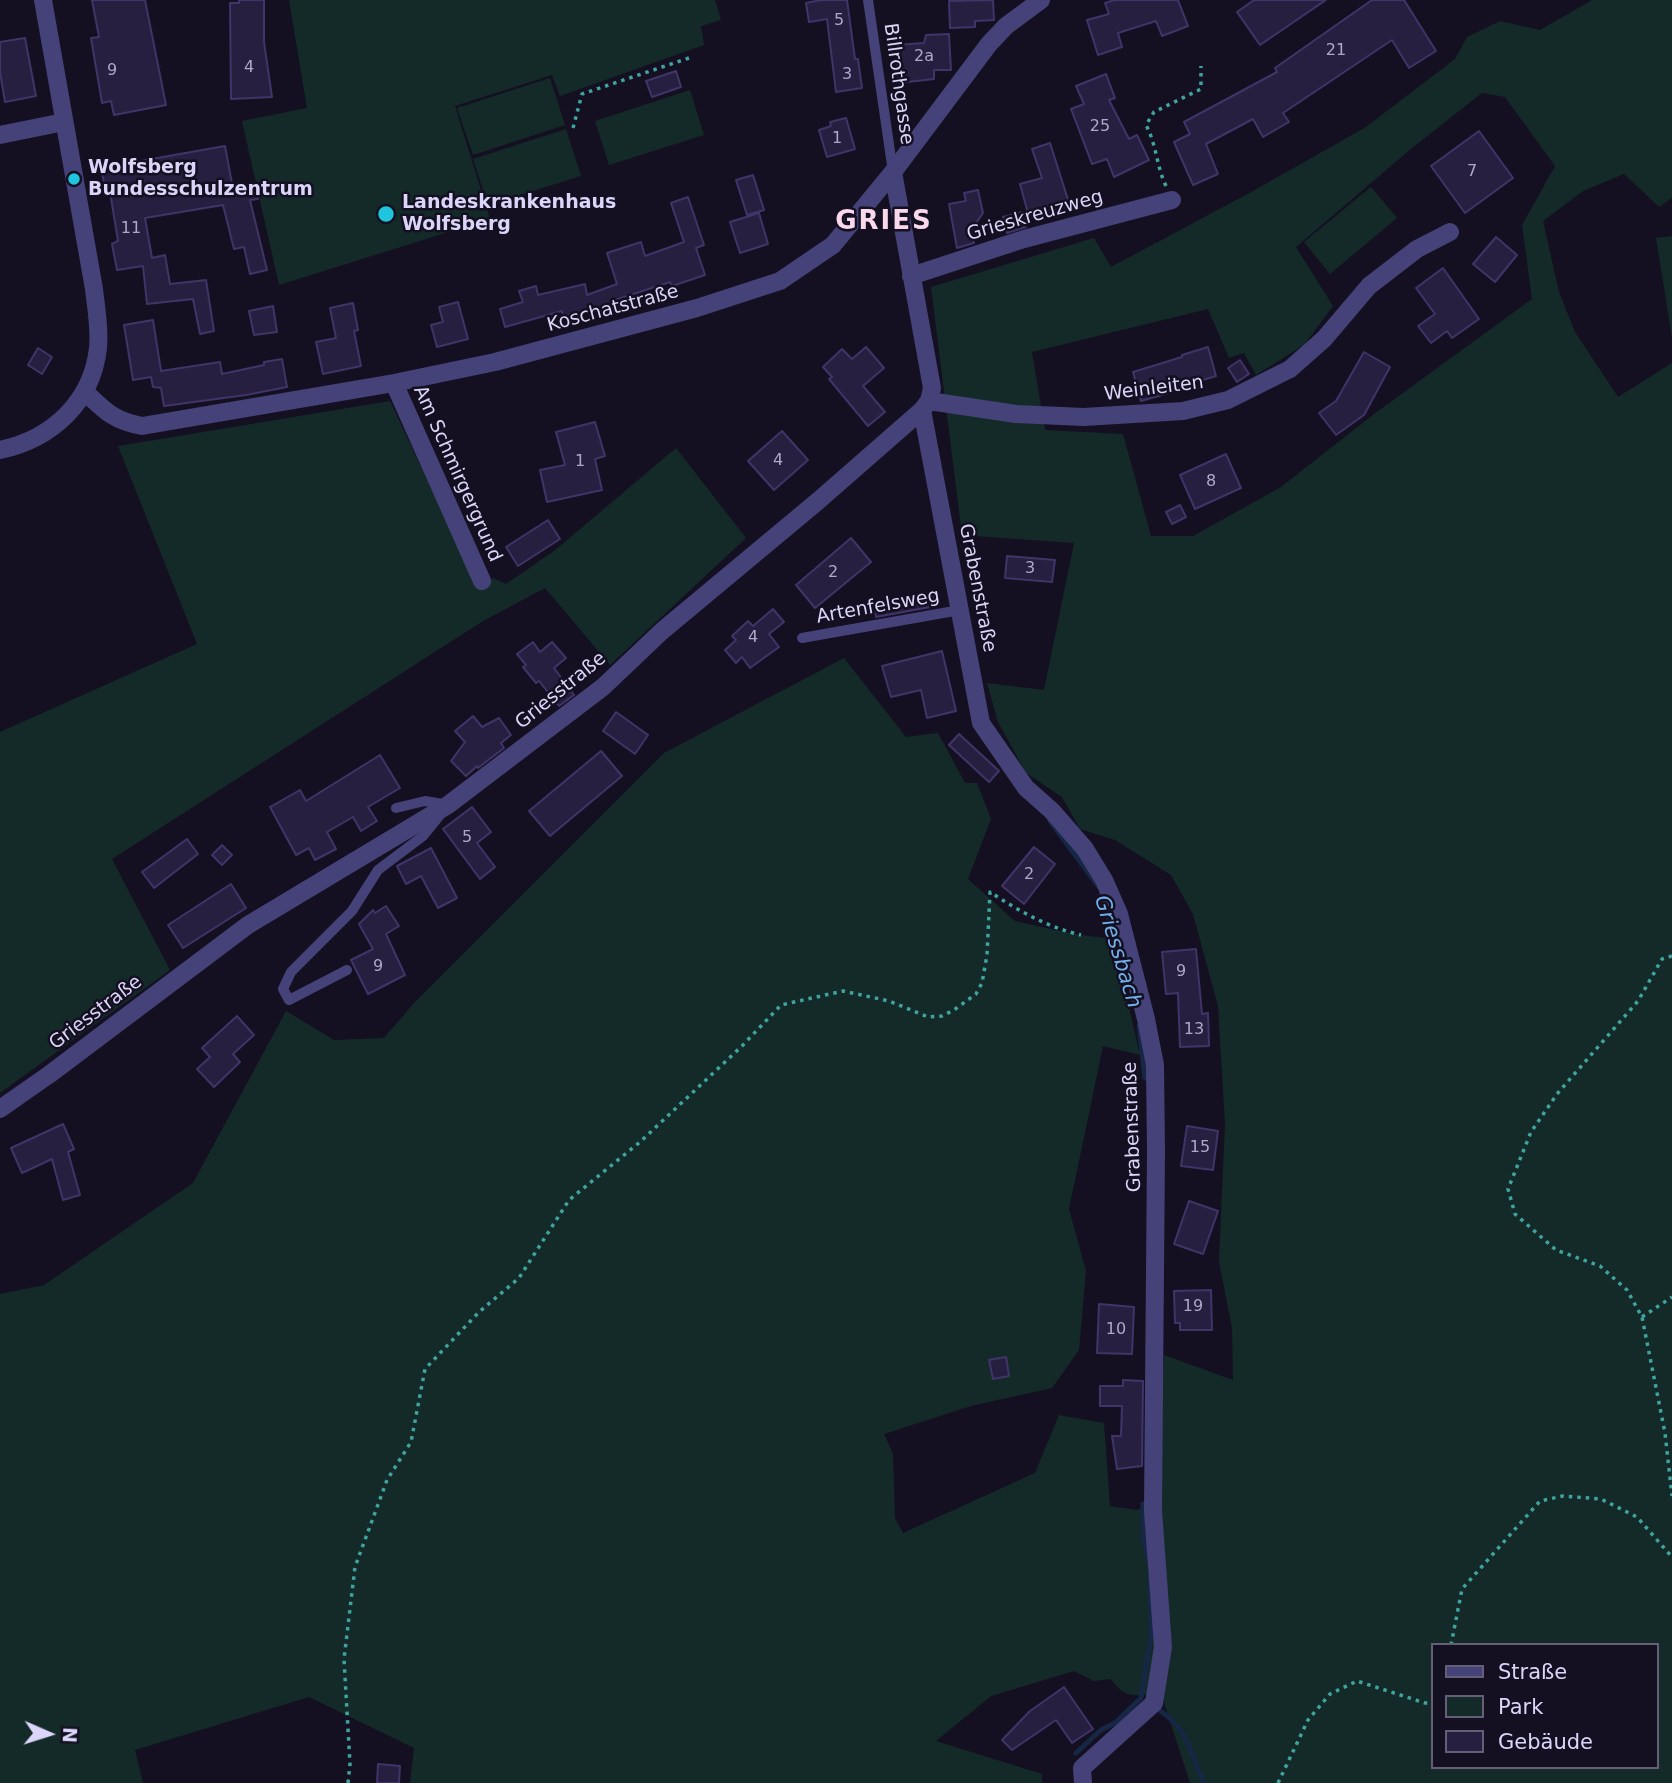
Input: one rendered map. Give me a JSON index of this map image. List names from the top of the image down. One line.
{"streets":{"street":["Grieskreuzweg","Koschatstraße","Weinleiten","Am Schmirgergrund","Grabenstraße","Griesstraße"],"lane":["Billrothgasse","Artenfelsweg"]},"crossings":[["Billrothgasse","Koschatstraße"],["Koschatstraße","Am Schmirgergrund"],["Weinleiten","Grabenstraße"],["Weinleiten","Griesstraße"],["Grabenstraße","Artenfelsweg"],["Grabenstraße","Griesstraße"]],"districts":["GRIES"],"water":["Griessbach"],"places":["Wolfsberg Bundesschulzentrum","Landeskrankenhaus Wolfsberg"],"house_numbers":["5","21","2a","4","9","3","25","1","7","11","4","1","8","3","2","4","5","2","9","9","13","15","19","10"],"legend":["Straße","Park","Gebäude"],"north":"right"}
